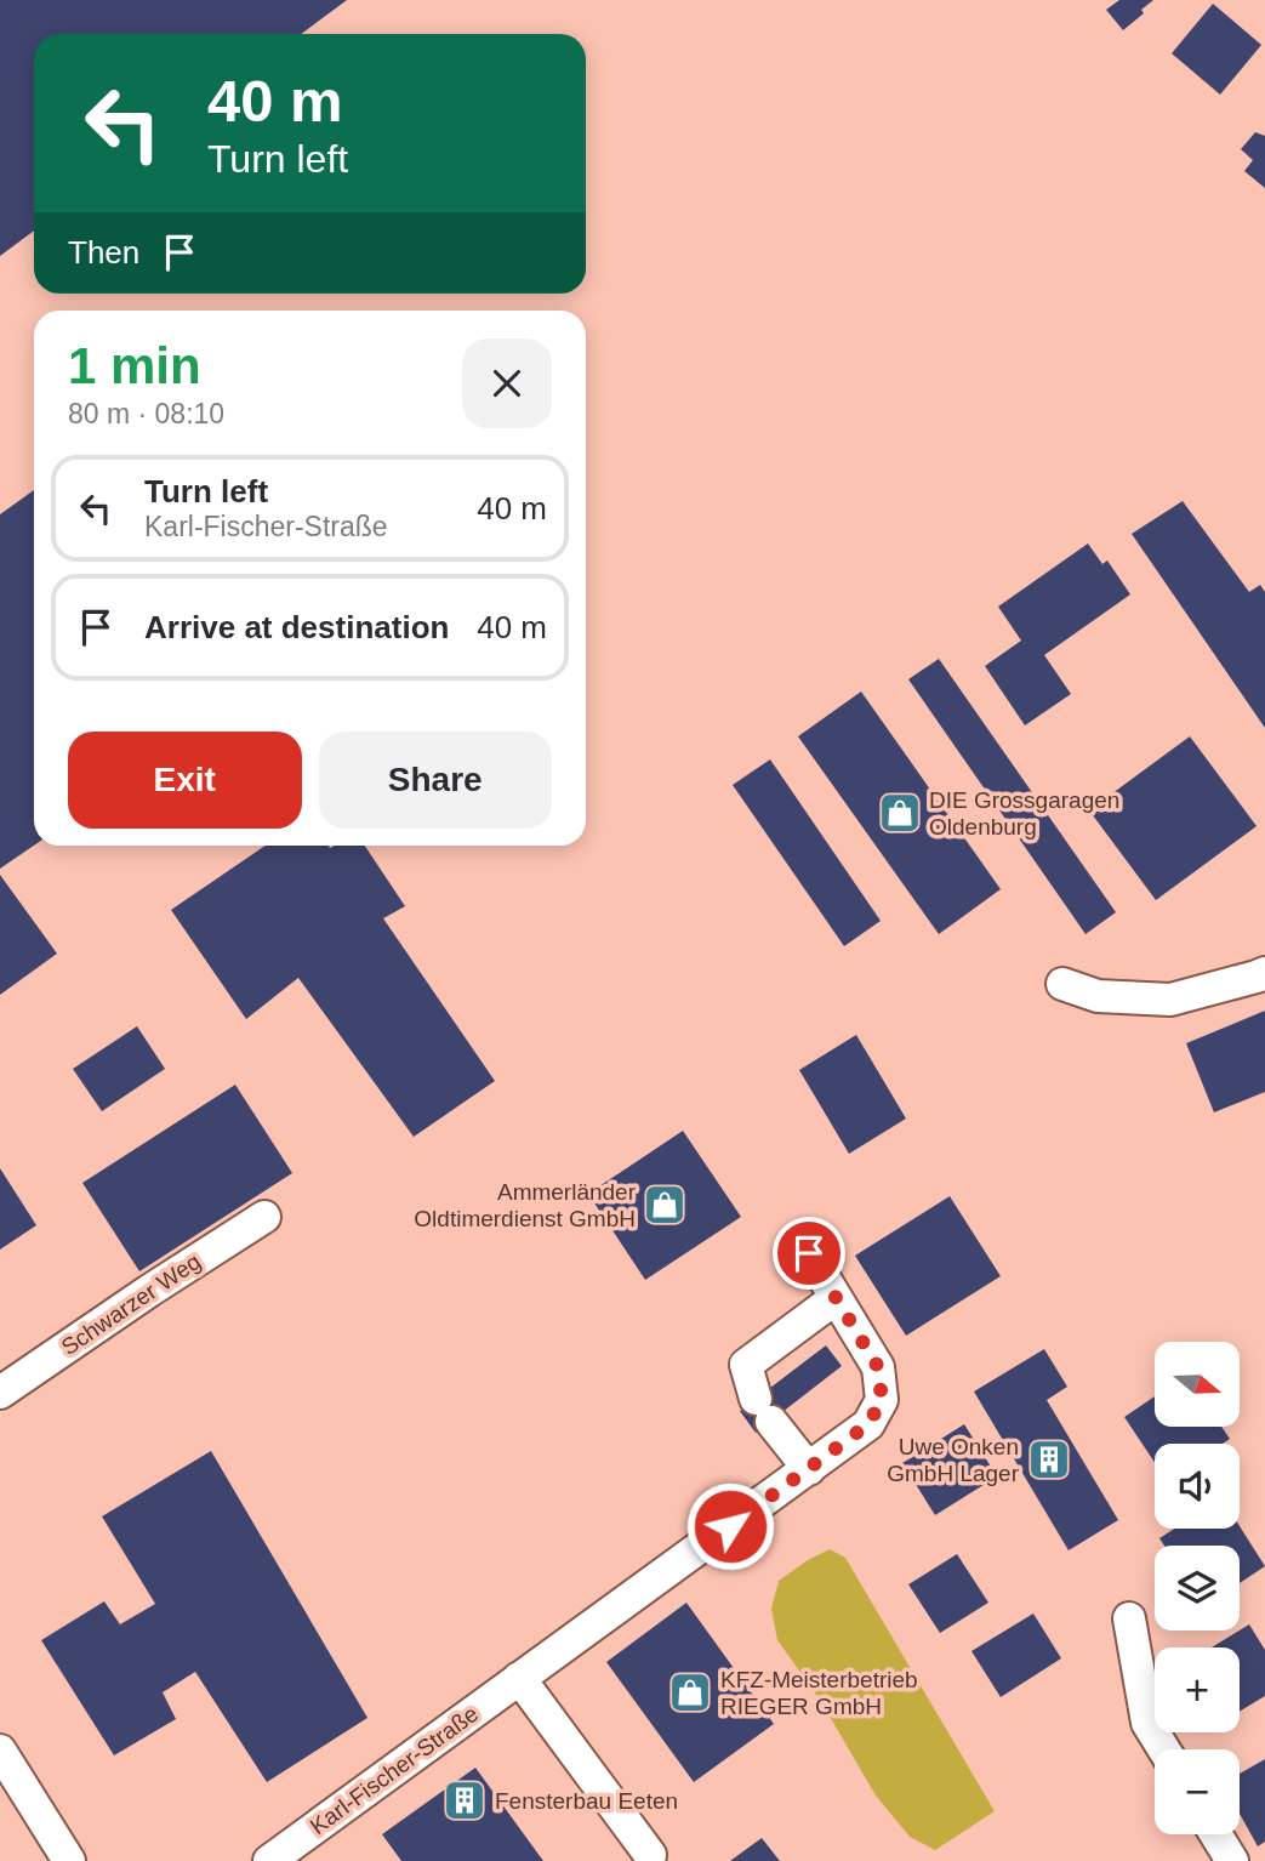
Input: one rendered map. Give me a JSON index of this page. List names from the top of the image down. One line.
{"streets":{"street":["Schwarzer Weg","Karl-Fischer-Straße"]},"places":{"shop":["DIE Grossgaragen Oldenburg","Ammerländer Oldtimerdienst GmbH","KFZ-Meisterbetrieb RIEGER GmbH"],"building":["Uwe Onken GmbH Lager","Fensterbau Eeten"]},"north":"right","page":{"turn":["40 m","Turn left"],"then":"Then","heading":["1 min","80 m · 08:10"],"list":[{"name":"Turn left","note":"Karl-Fischer-Straße","value":"40 m"},{"name":"Arrive at destination","value":"40 m"}],"buttons":["Exit","Share"],"map_buttons":["+","−"]}}
